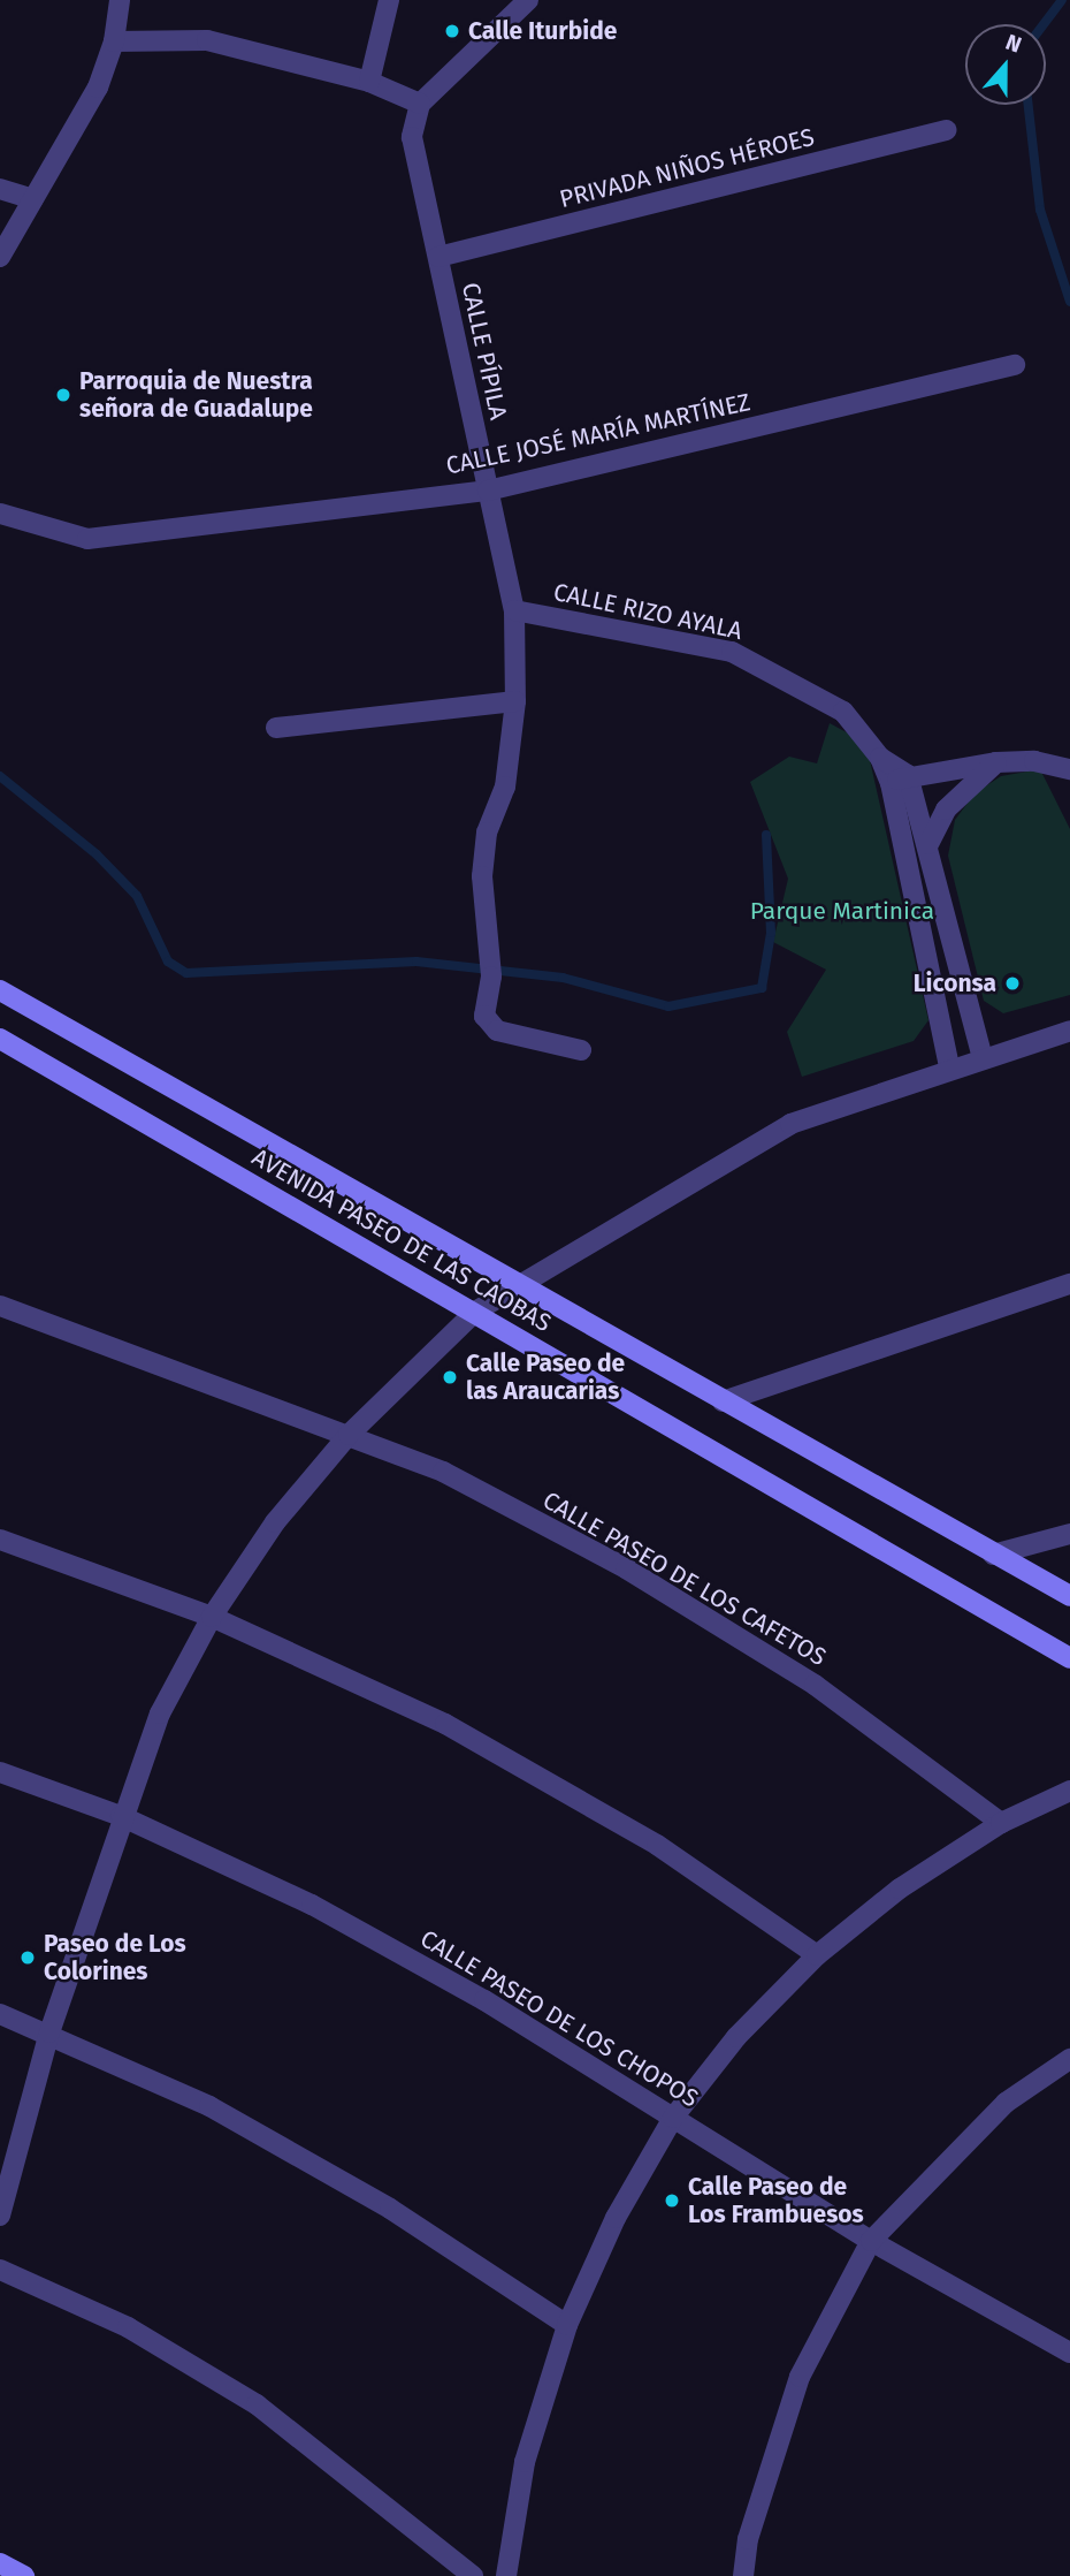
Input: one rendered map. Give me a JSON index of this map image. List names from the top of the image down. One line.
{"streets":{"main road":["AVENIDA PASEO DE LAS CAOBAS"],"street":["PRIVADA NIÑOS HÉROES","CALLE PÍPILA","CALLE JOSÉ MARÍA MARTÍNEZ","CALLE RIZO AYALA","CALLE PASEO DE LOS CAFETOS","CALLE PASEO DE LOS CHOPOS"]},"crossings":[["PRIVADA NIÑOS HÉROES","CALLE PÍPILA"],["CALLE PÍPILA","CALLE JOSÉ MARÍA MARTÍNEZ"],["CALLE PÍPILA","CALLE RIZO AYALA"]],"parks":["Parque Martinica"],"places":["Calle Iturbide","Parroquia de Nuestra señora de Guadalupe","Liconsa","Calle Paseo de las Araucarias","Paseo de Los Colorines","Calle Paseo de Los Frambuesos"],"north":"top"}
